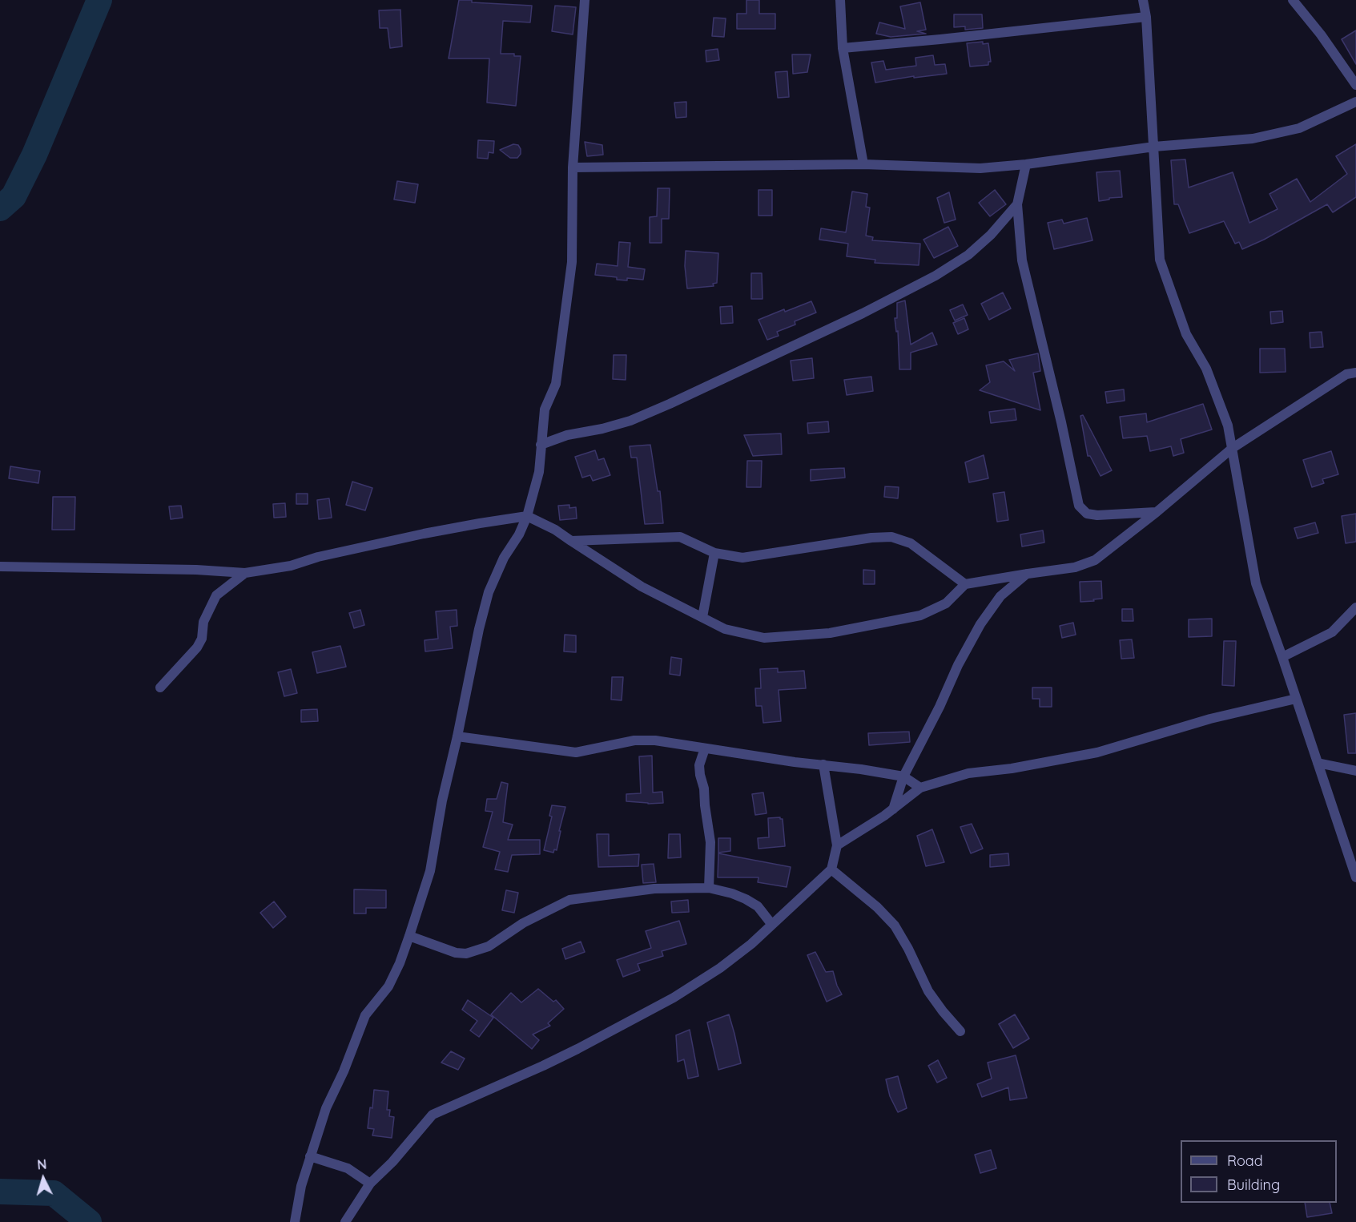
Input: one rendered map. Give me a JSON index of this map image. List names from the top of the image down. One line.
{"legend":["Road","Building"],"north":"top"}
